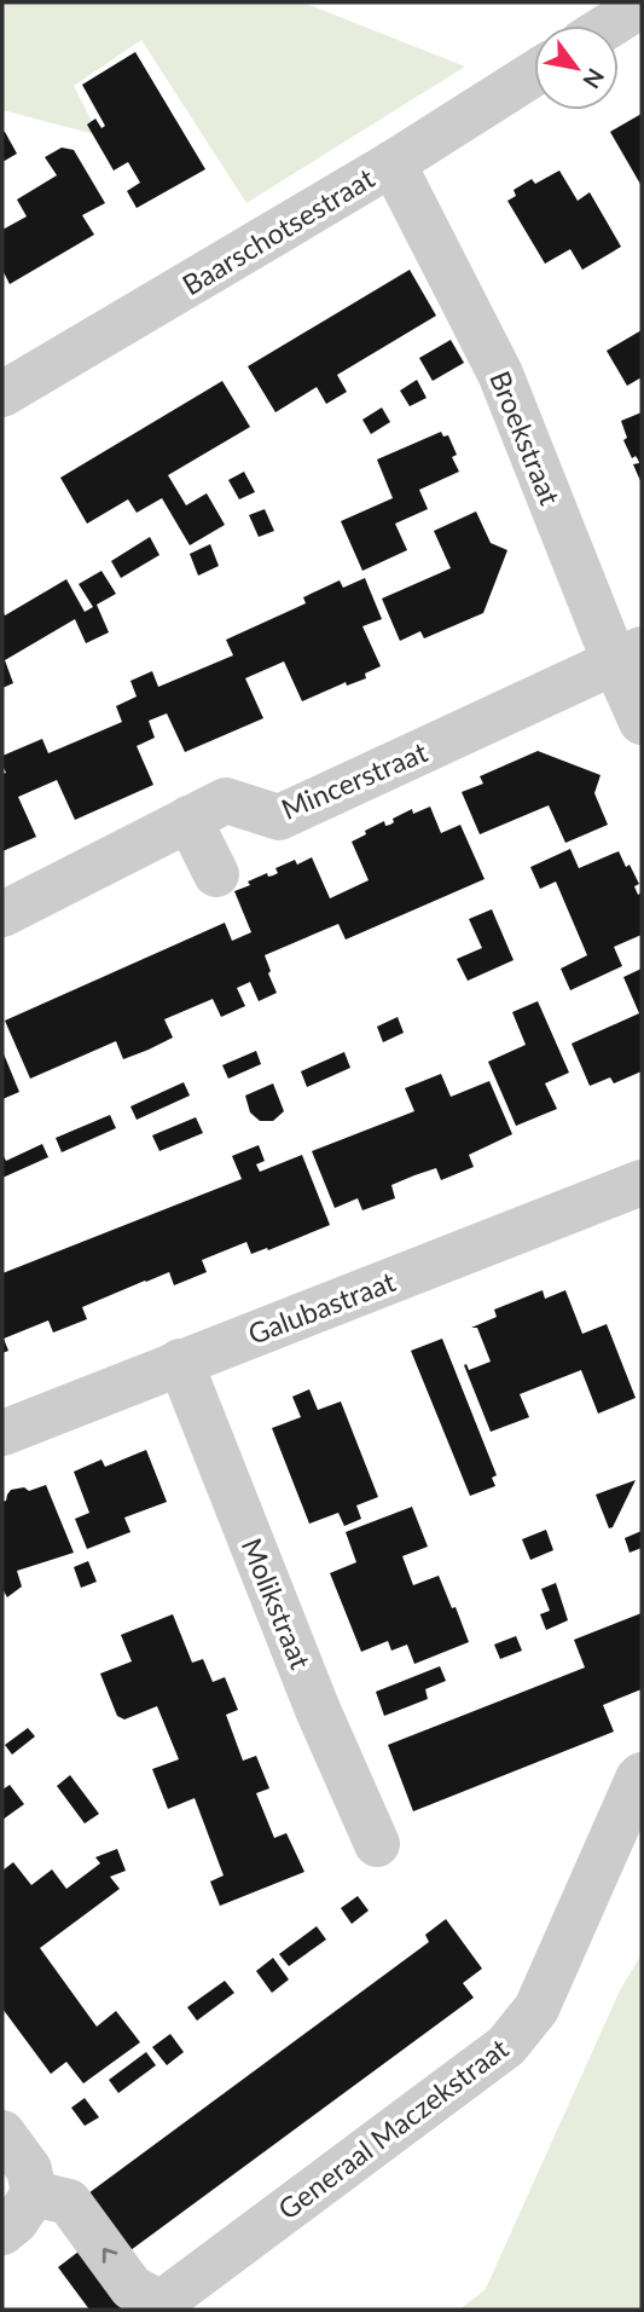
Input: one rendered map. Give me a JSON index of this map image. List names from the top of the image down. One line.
{"streets":{"street":["Baarschotsestraat","Broekstraat","Mincerstraat","Galubastraat","Molikstraat","Generaal Maczekstraat"]},"crossings":[["Baarschotsestraat","Broekstraat"],["Broekstraat","Mincerstraat"],["Galubastraat","Molikstraat"]],"north":"bottom right"}
